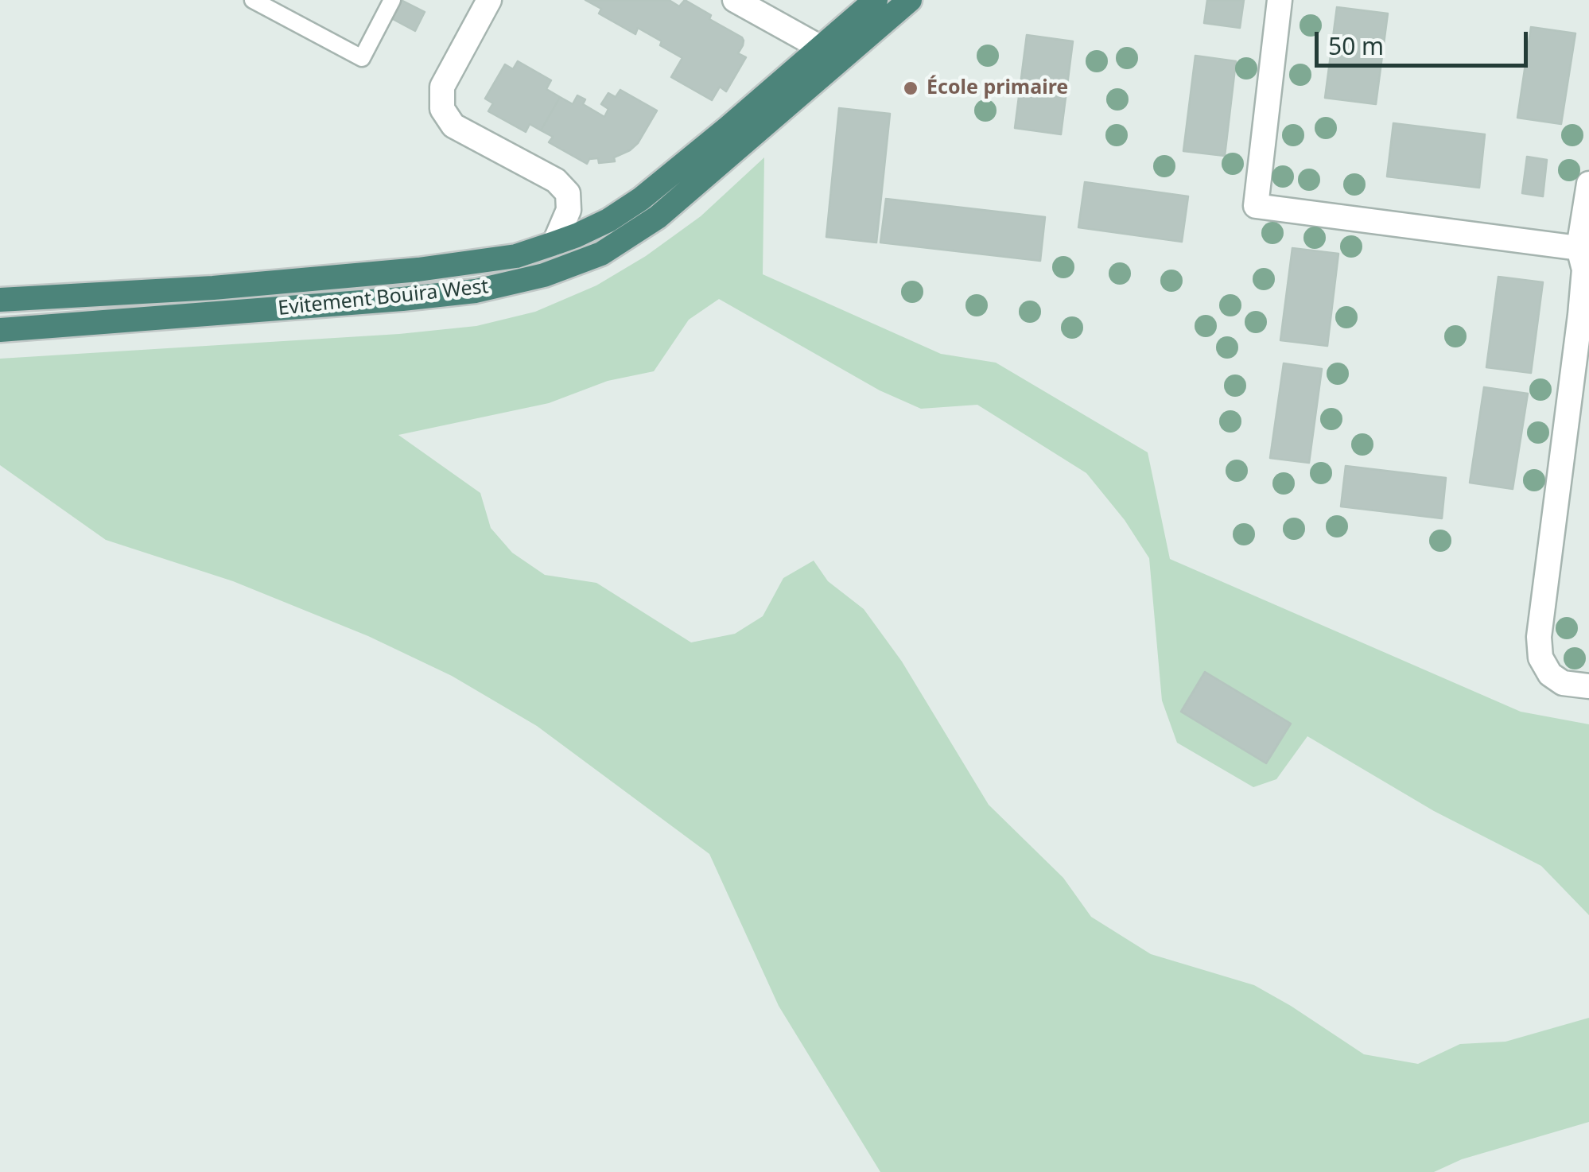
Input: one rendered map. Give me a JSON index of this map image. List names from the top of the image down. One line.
{"streets":{"highway":["Evitement Bouira West"]},"places":["École primaire"],"scale_bar":"50 m"}
